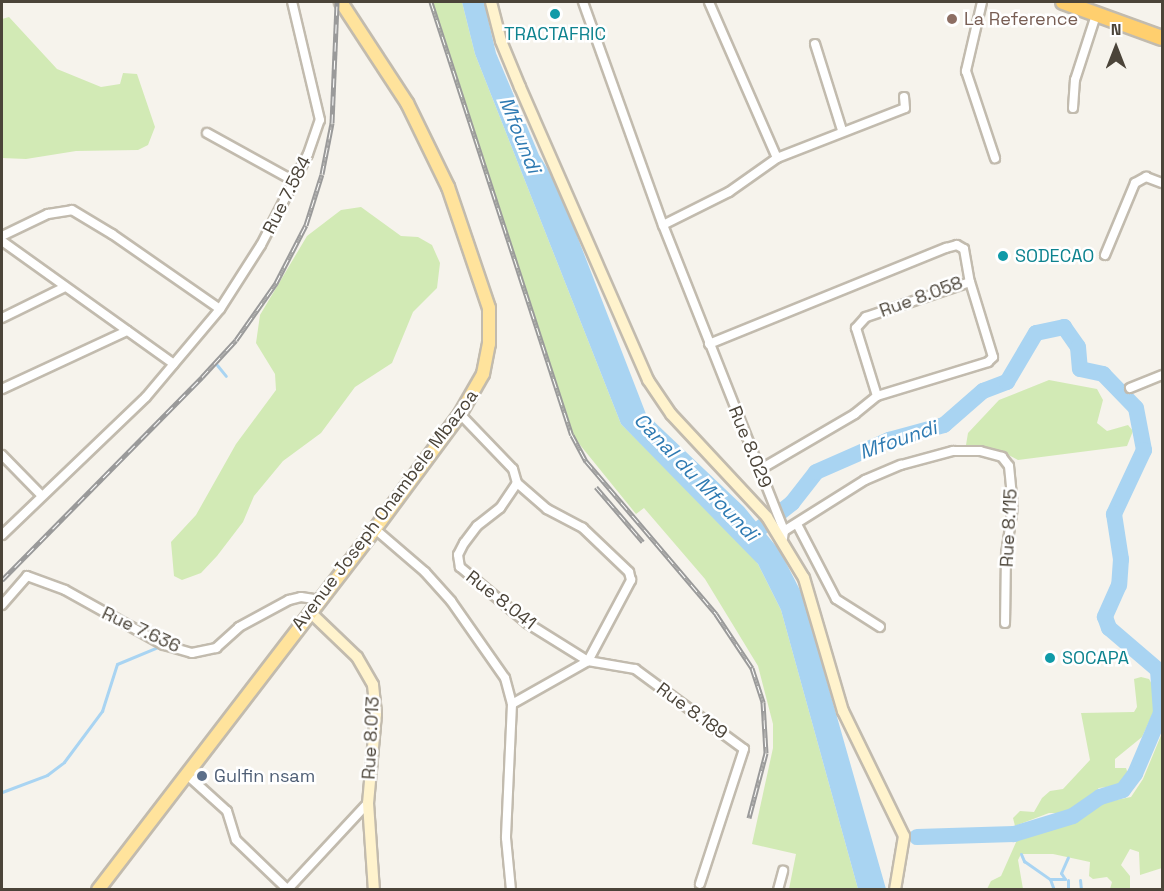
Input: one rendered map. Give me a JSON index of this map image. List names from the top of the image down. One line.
{"streets":{"main road":["Rue 8.029","Avenue Joseph Onambele Mbazoa","Rue 8.013"],"street":["Rue 7.584","Rue 8.058","Rue 8.115","Rue 8.041","Rue 7.636","Rue 8.189"]},"crossings":[["Rue 8.058","Rue 8.029"],["Rue 8.029","Rue 8.115"],["Avenue Joseph Onambele Mbazoa","Rue 7.636"],["Avenue Joseph Onambele Mbazoa","Rue 8.013"],["Rue 8.041","Rue 8.189"]],"water":["Mfoundi","Canal du Mfoundi"],"places":["TRACTAFRIC","La Reference","SODECAO","SOCAPA","Gulfin nsam"],"north":"top"}
